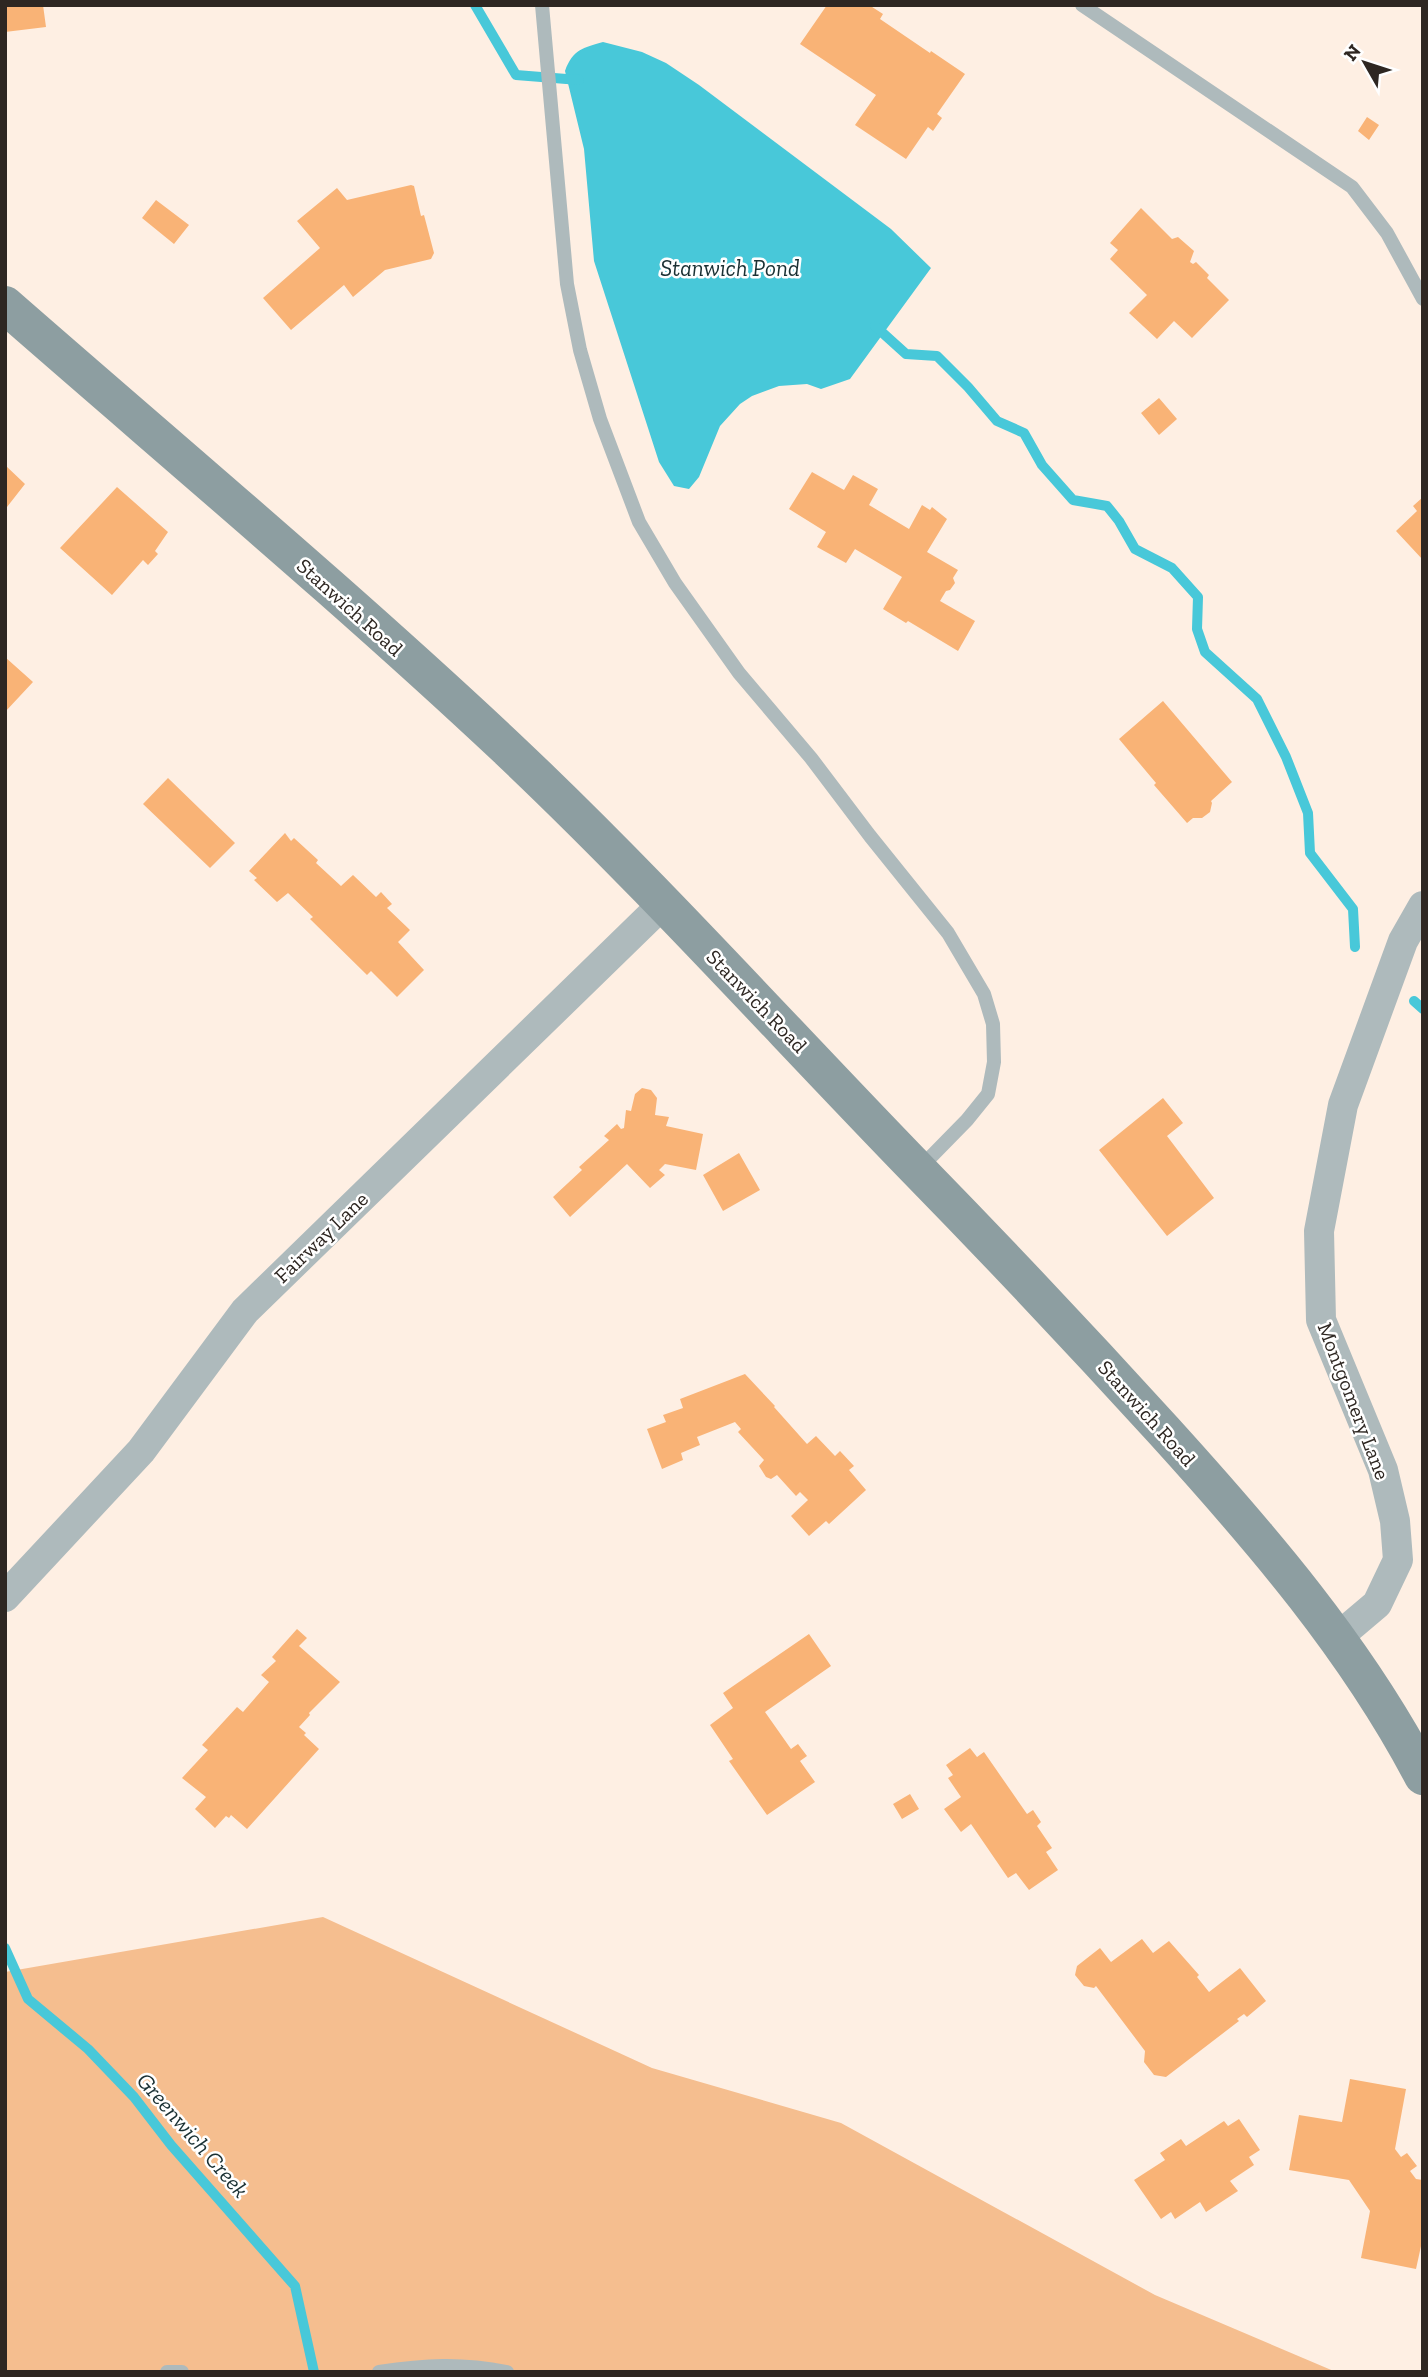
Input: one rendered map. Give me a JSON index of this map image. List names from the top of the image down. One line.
{"streets":{"street":["Stanwich Road","Fairway Lane","Montgomery Lane"]},"crossings":[["Stanwich Road","Fairway Lane"],["Stanwich Road","Montgomery Lane"]],"water":["Stanwich Pond","Greenwich Creek"],"north":"top left"}
